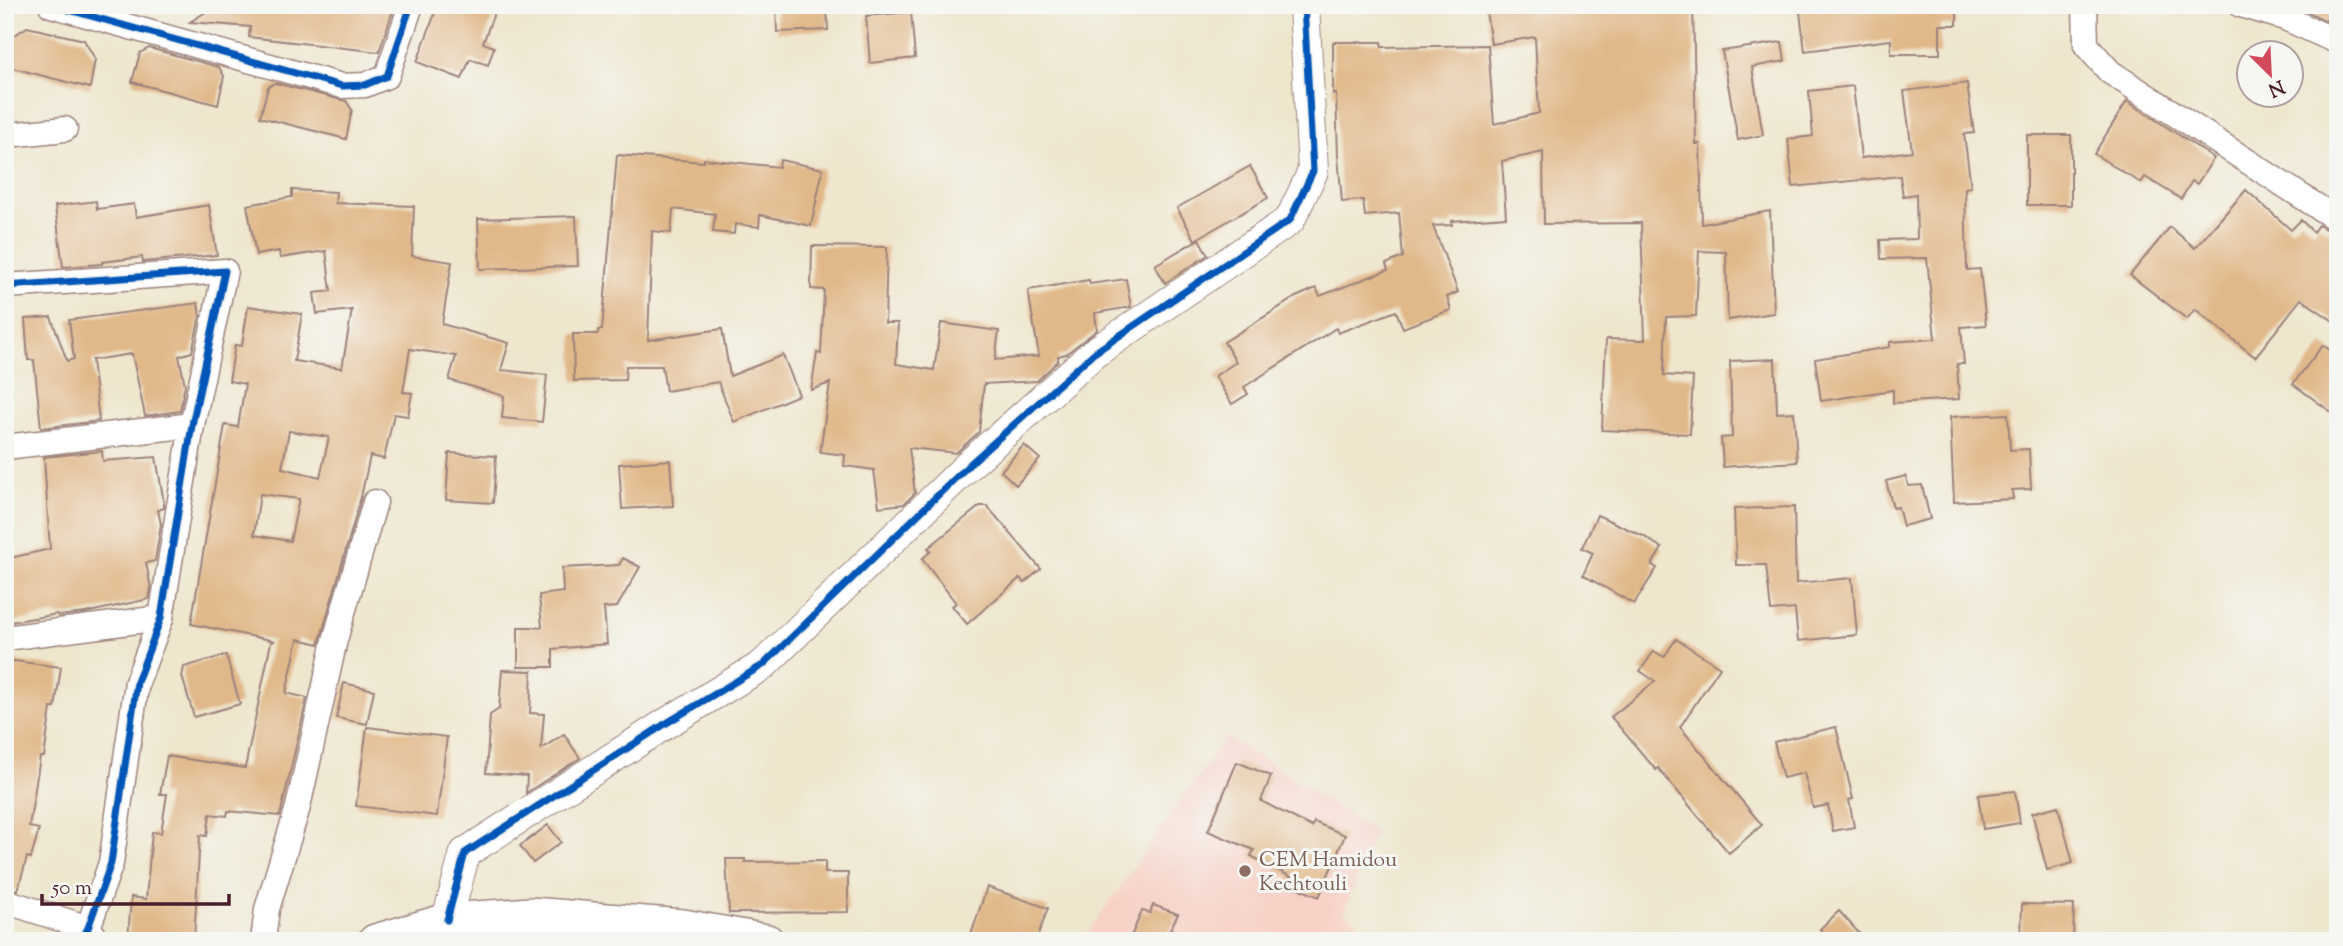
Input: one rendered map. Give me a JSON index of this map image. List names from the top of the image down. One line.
{"places":["CEM Hamidou Kechtouli"],"scale_bar":"50 m","north":"bottom right"}
